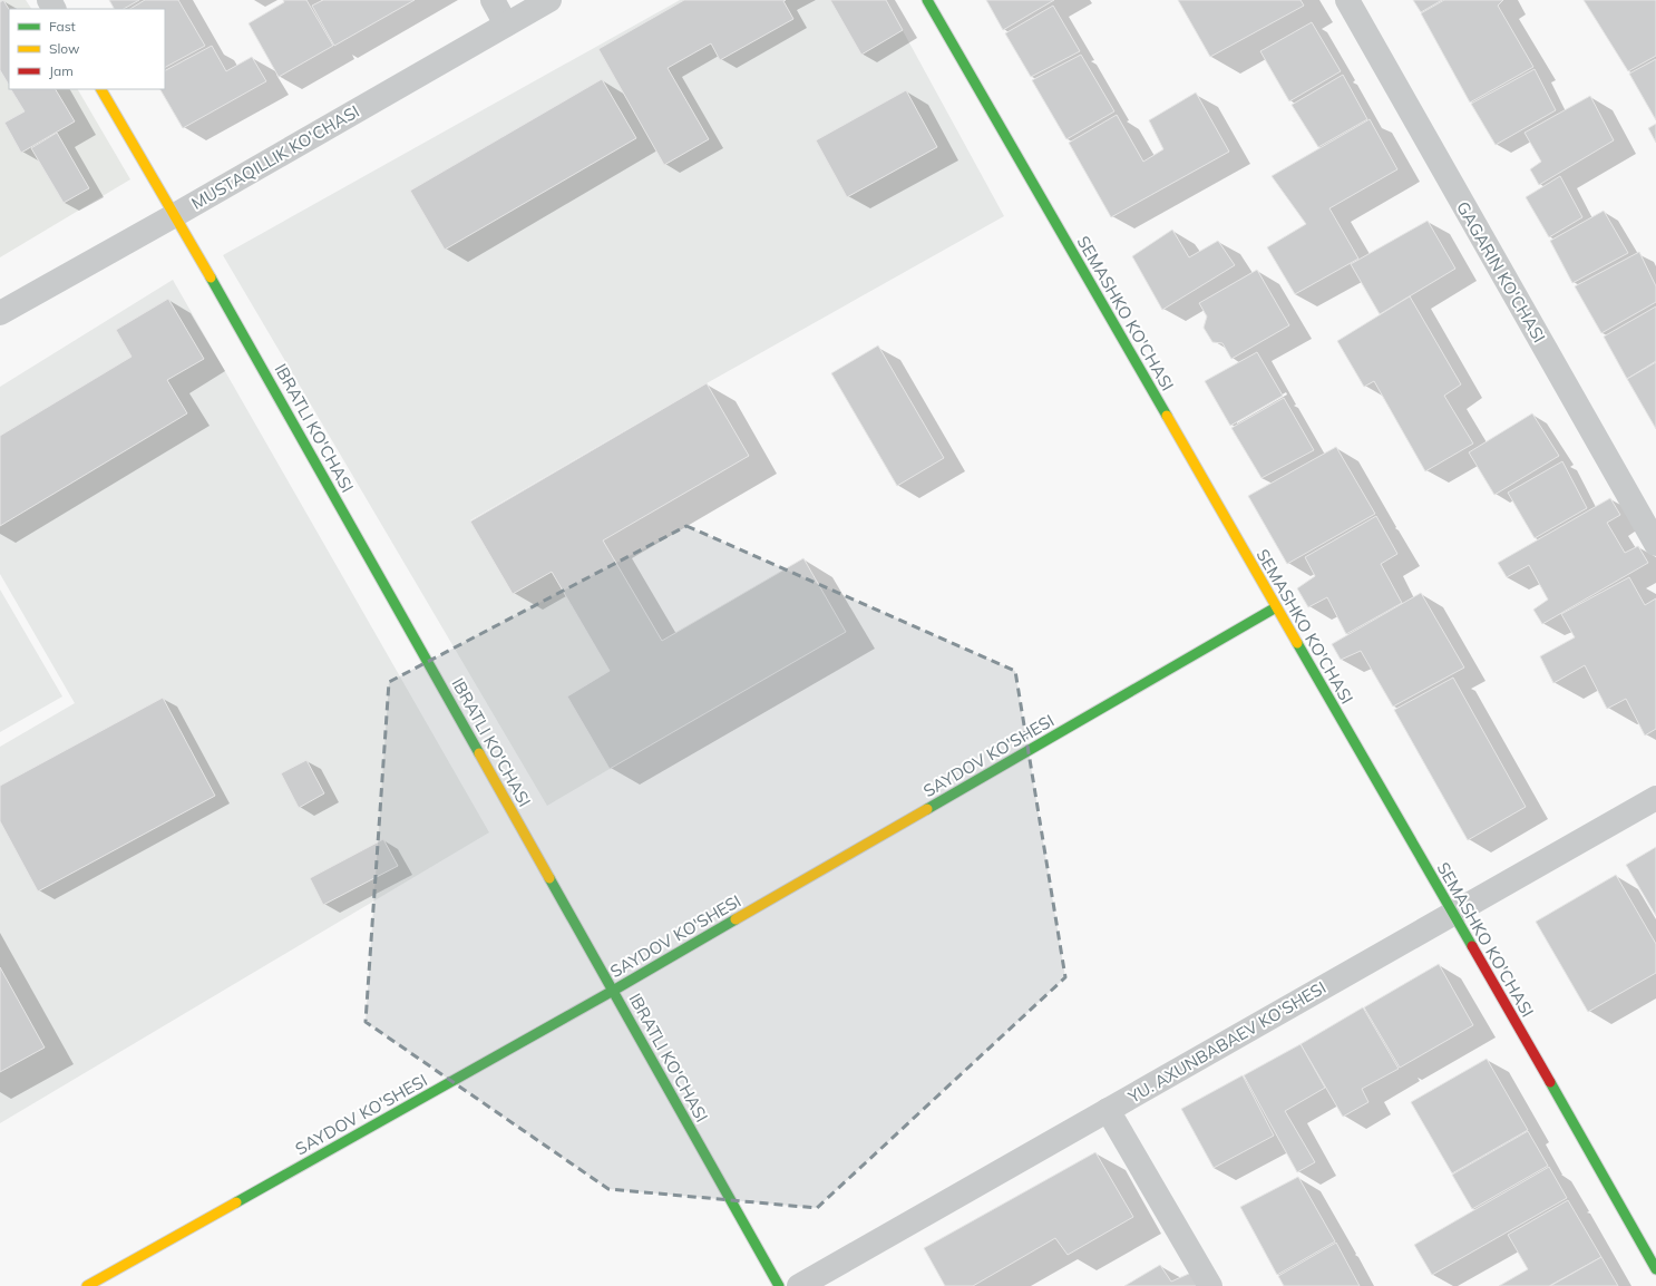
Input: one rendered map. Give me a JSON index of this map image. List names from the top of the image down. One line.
{"streets":{"street":["MUSTAQILLIK KO'CHASI","GAGARIN KO'CHASI","SEMASHKO KO'CHASI","IBRATLI KO'CHASI","SAYDOV KO'SHESI","YU. AXUNBABAEV KO'SHESI"]},"crossings":[["MUSTAQILLIK KO'CHASI","IBRATLI KO'CHASI"],["SEMASHKO KO'CHASI","SAYDOV KO'SHESI"],["SEMASHKO KO'CHASI","YU. AXUNBABAEV KO'SHESI"],["IBRATLI KO'CHASI","SAYDOV KO'SHESI"]],"legend":["Fast","Slow","Jam"]}
